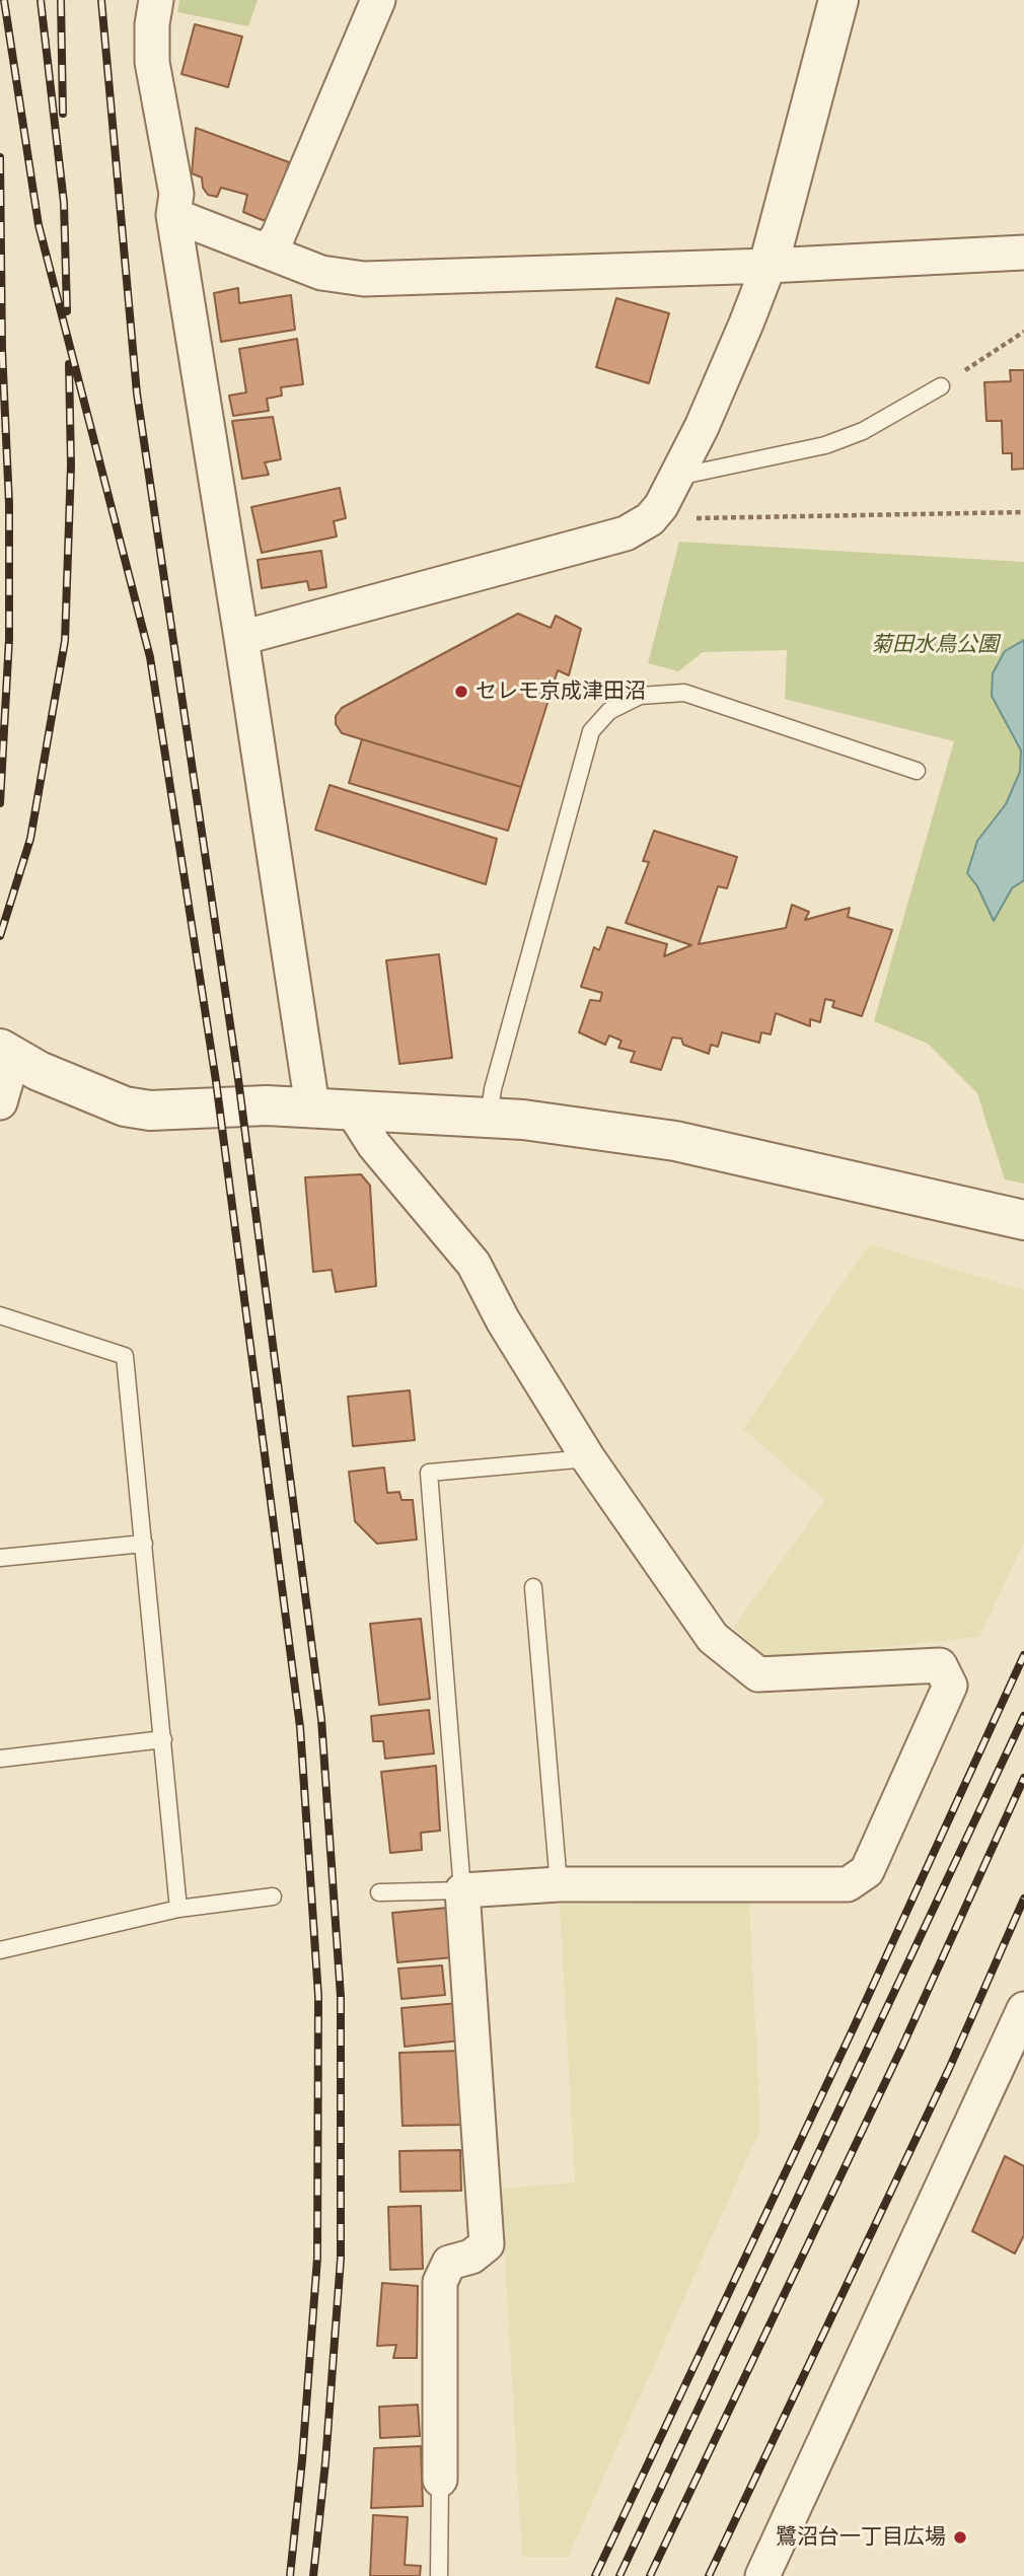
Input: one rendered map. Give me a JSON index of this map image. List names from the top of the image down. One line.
{"parks":["菊田水鳥公園"],"places":["セレモ京成津田沼","鷺沼台一丁目広場"]}
